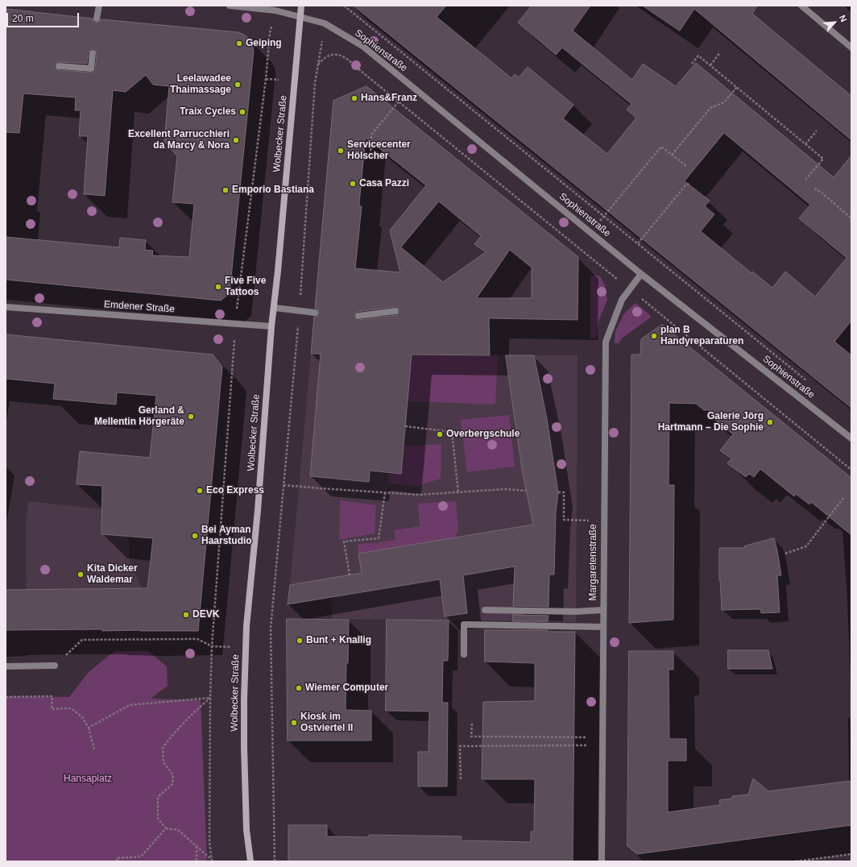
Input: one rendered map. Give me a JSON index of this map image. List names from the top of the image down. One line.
{"streets":{"main road":["Wolbecker Straße"],"street":["Sophienstraße","Emdener Straße","Margaretenstraße"]},"crossings":[["Sophienstraße","Wolbecker Straße"],["Sophienstraße","Margaretenstraße"],["Wolbecker Straße","Emdener Straße"]],"parks":["Hansaplatz"],"places":["Geiping","Leelawadee Thaimassage","Hans&Franz","Traix Cycles","Excellent Parrucchieri da Marcy & Nora","Servicecenter Hölscher","Casa Pazzi","Emporio Bastiana","Five Five Tattoos","plan B Handyreparaturen","Gerland & Mellentin Hörgeräte","Galerie Jörg Hartmann – Die Sophie","Overbergschule","Eco Express","Bei Ayman Haarstudio","Kita Dicker Waldemar","DEVK","Bunt + Knallig","Wiemer Computer","Kiosk im Ostviertel II"],"scale_bar":"20 m","north":"top right"}
